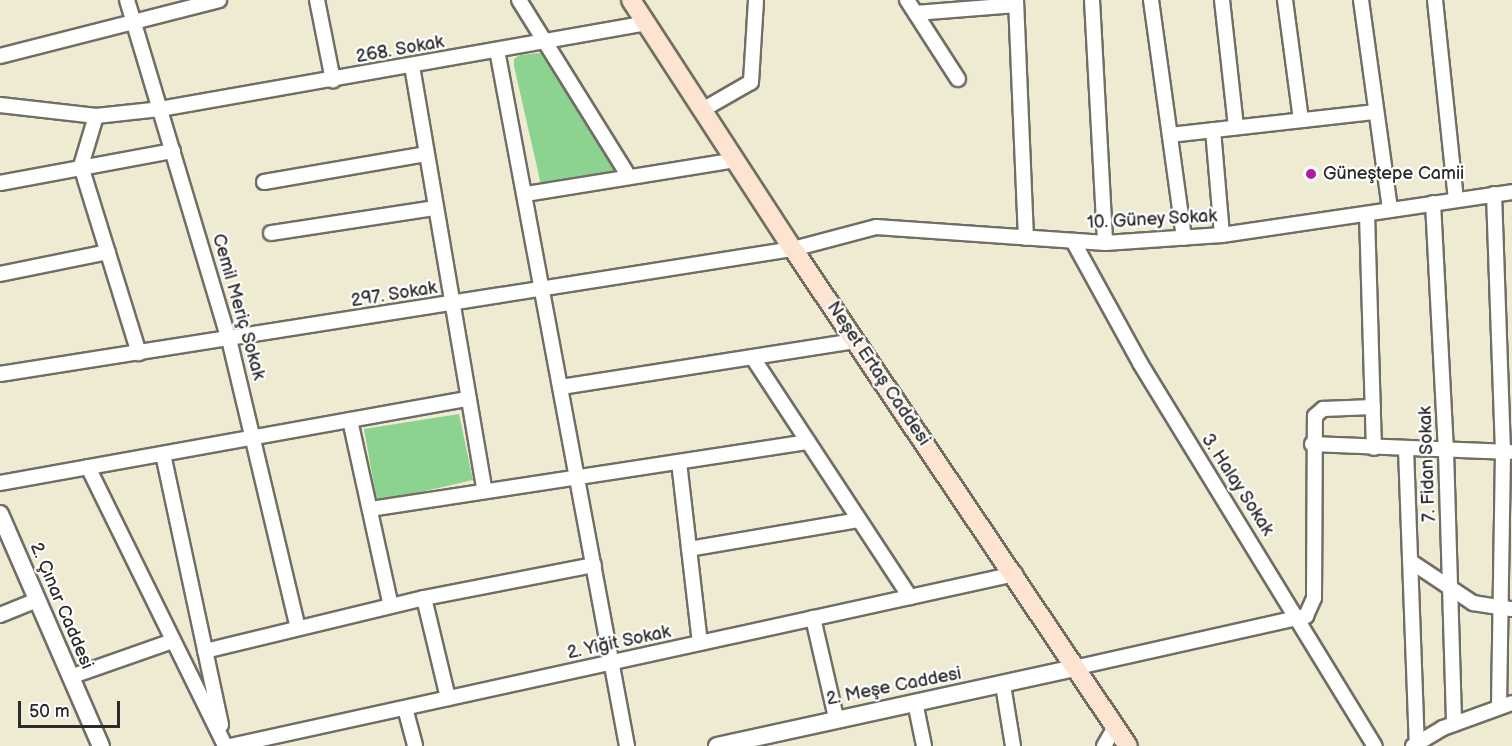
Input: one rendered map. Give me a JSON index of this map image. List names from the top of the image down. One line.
{"streets":{"main road":["Neşet Ertaş Caddesi"],"street":["268. Sokak","10. Güney Sokak","297. Sokak","Cemil Meriç Sokak","7. Fidan Sokak","3. Halay Sokak","2. Çınar Caddesi","2. Yiğit Sokak","2. Meşe Caddesi"]},"crossings":[["268. Sokak","Cemil Meriç Sokak"],["268. Sokak","Neşet Ertaş Caddesi"],["10. Güney Sokak","297. Sokak"],["10. Güney Sokak","Neşet Ertaş Caddesi"],["10. Güney Sokak","7. Fidan Sokak"],["10. Güney Sokak","3. Halay Sokak"],["297. Sokak","Cemil Meriç Sokak"],["297. Sokak","Neşet Ertaş Caddesi"],["Neşet Ertaş Caddesi","2. Yiğit Sokak"],["Neşet Ertaş Caddesi","2. Meşe Caddesi"]],"places":["Güneştepe Camii"],"scale_bar":"50 m"}
